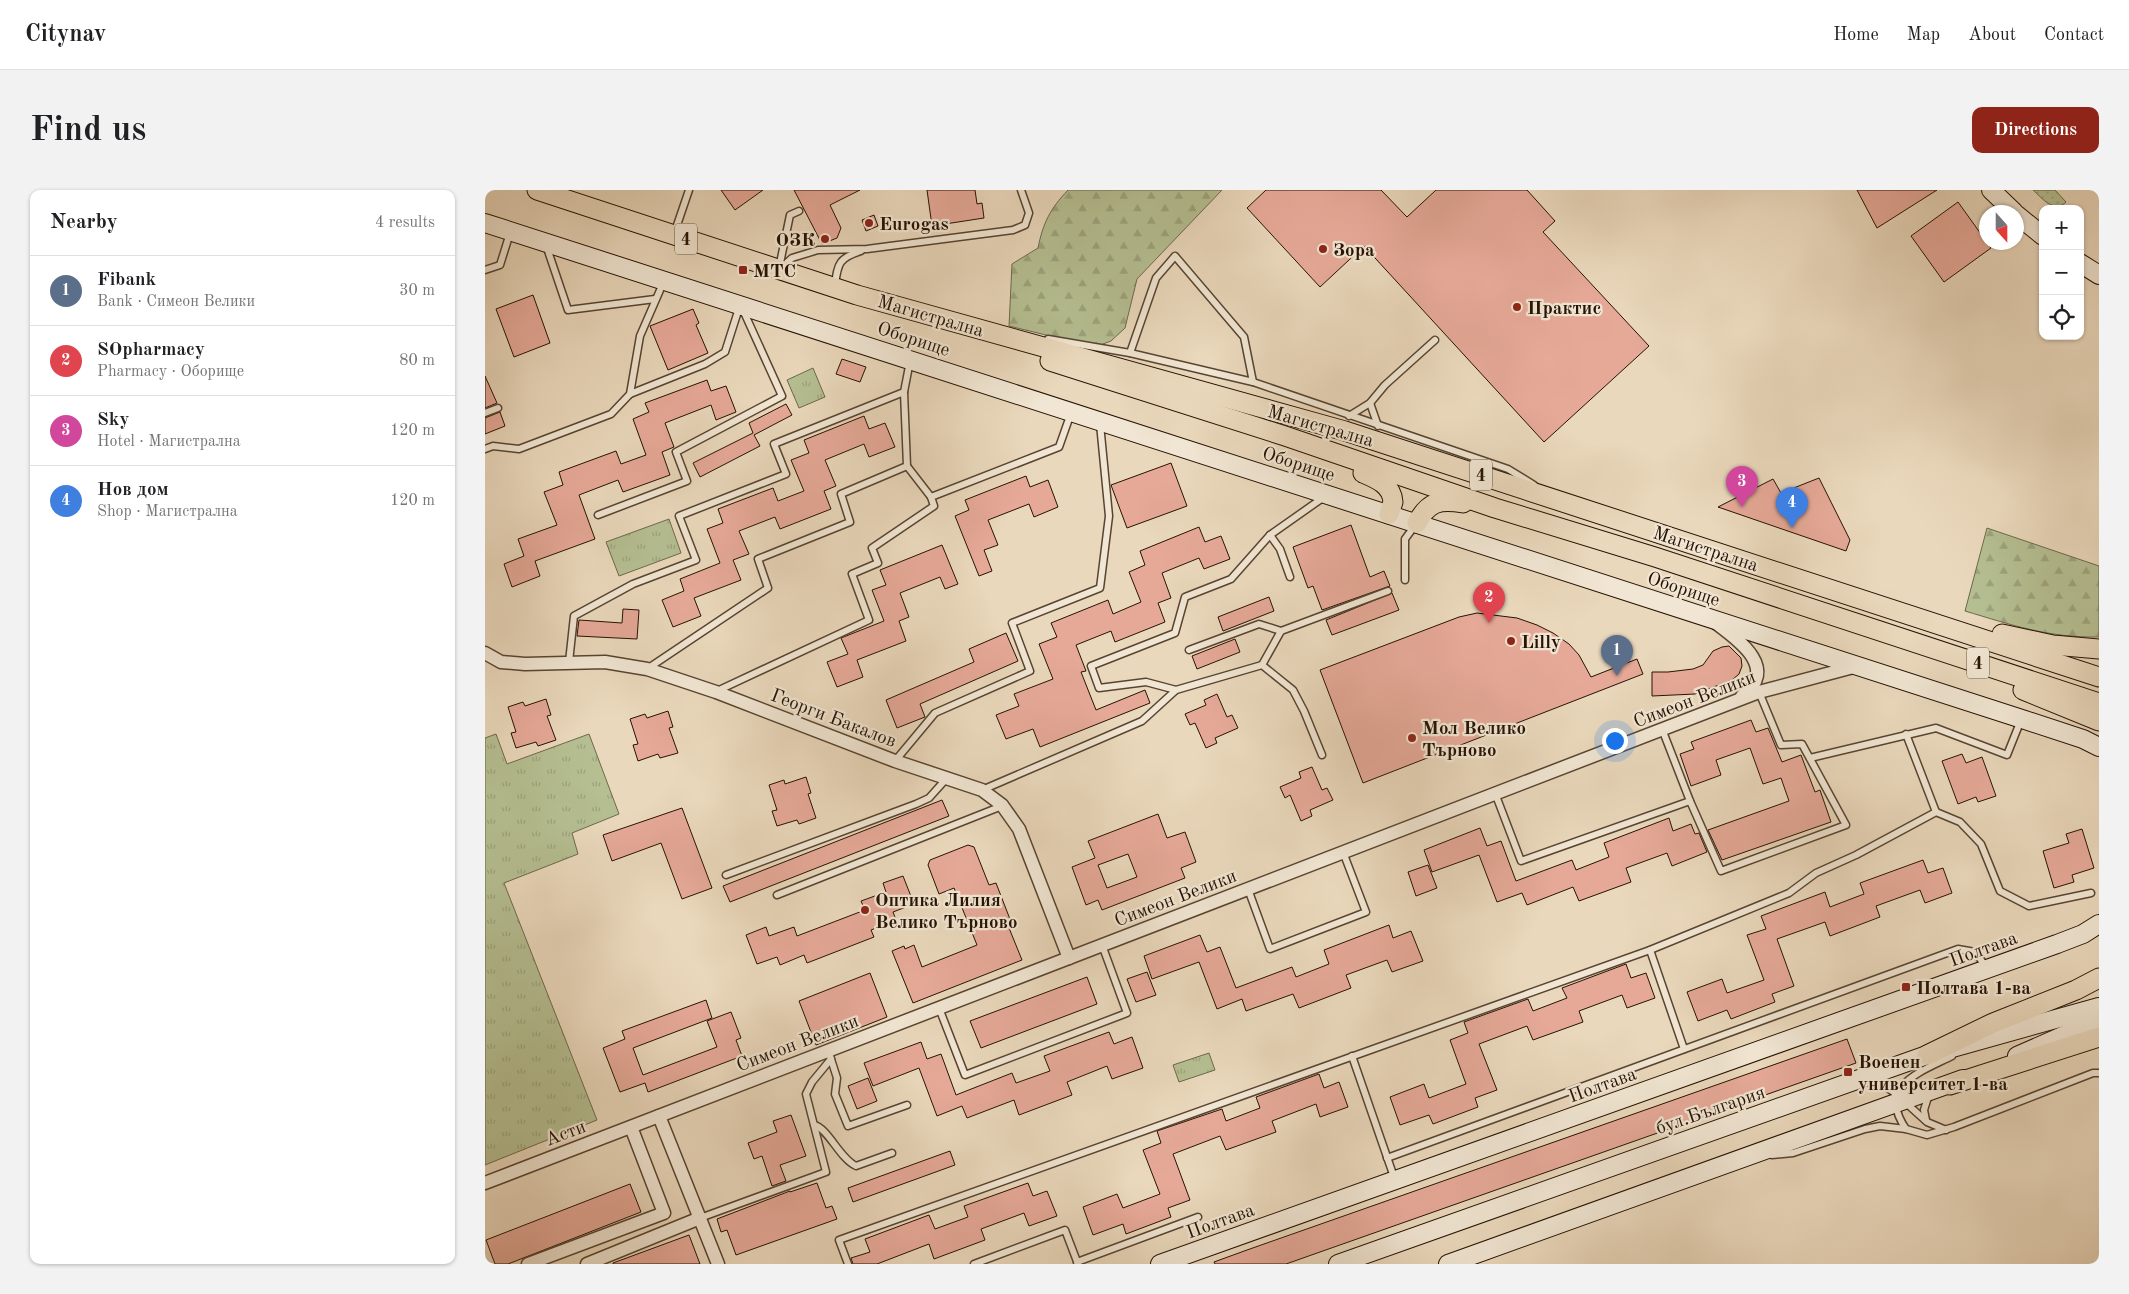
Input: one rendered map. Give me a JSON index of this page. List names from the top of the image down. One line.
{"streets":{"main road":["4","Магистрална"],"street":["Оборище","Симеон Велики","Георги Бакалов","Полтава","бул.България","Асти"]},"crossings":[["4","Магистрална"],["Оборище","Симеон Велики"],["Симеон Велики","Георги Бакалов"],["Симеон Велики","Асти"]],"places":{"other":["Eurogas","ОЗК","Зора","Практис","Lilly","Мол Велико Търново","Оптика Лилия Велико Търново"],"transit":["МТС","Полтава 1-ва","Военен университет 1-ва"]},"north":"bottom","page":{"header":"Citynav","nav":["Home","Map","About","Contact"],"buttons":"Directions","title":"Find us","heading":["Nearby","4 results"],"map_buttons":["+","−"],"list":[{"mark":"1","name":"Fibank","note":"Bank · Симеон Велики","value":"30 m"},{"mark":"2","name":"SOpharmacy","note":"Pharmacy · Оборище","value":"80 m"},{"mark":"3","name":"Sky","note":"Hotel · Магистрална","value":"120 m"},{"mark":"4","name":"Нов дом","note":"Shop · Магистрална","value":"120 m"}],"pins":["3","4","2","1"]}}
